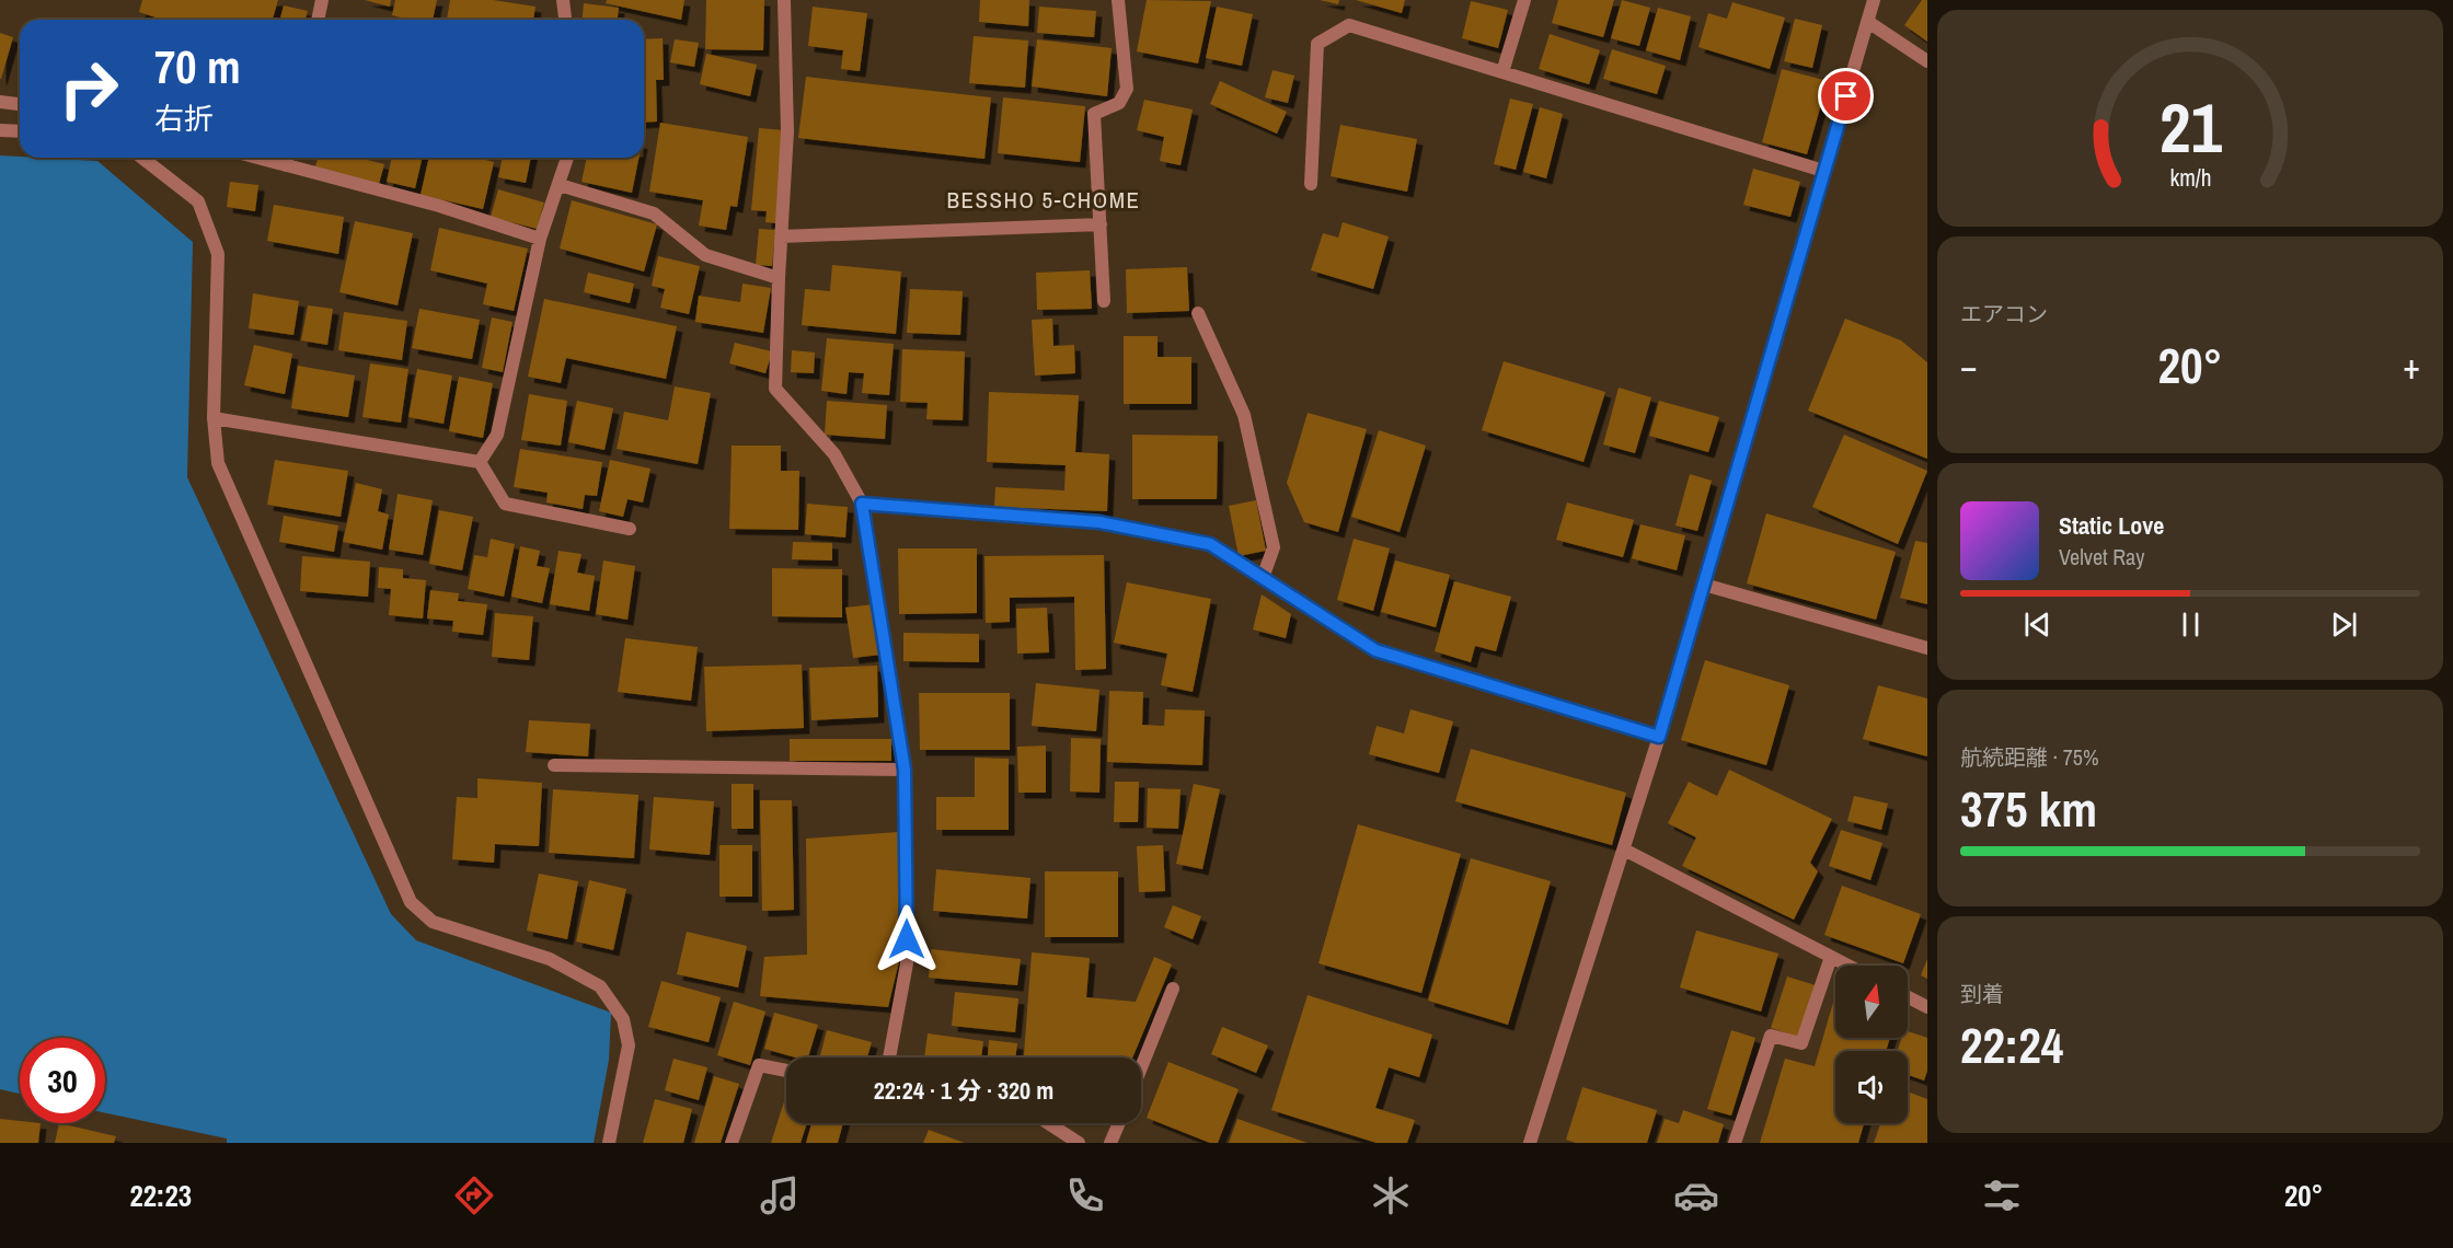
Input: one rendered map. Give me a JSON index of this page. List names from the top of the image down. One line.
{"districts":["BESSHO 5-CHOME"],"north":"top","page":{"turn":["70 m","右折"],"tile":["エアコン",["航続距離 · 75%","375 km"],["到着","22:24"]],"heat":["−","20°","+"],"song":["Static Love","Velvet Ray"],"limit":"30","trip":"22:24 · 1 分 · 320 m","tabs":["22:23","20°"],"gauge":["21","km/h"]}}
